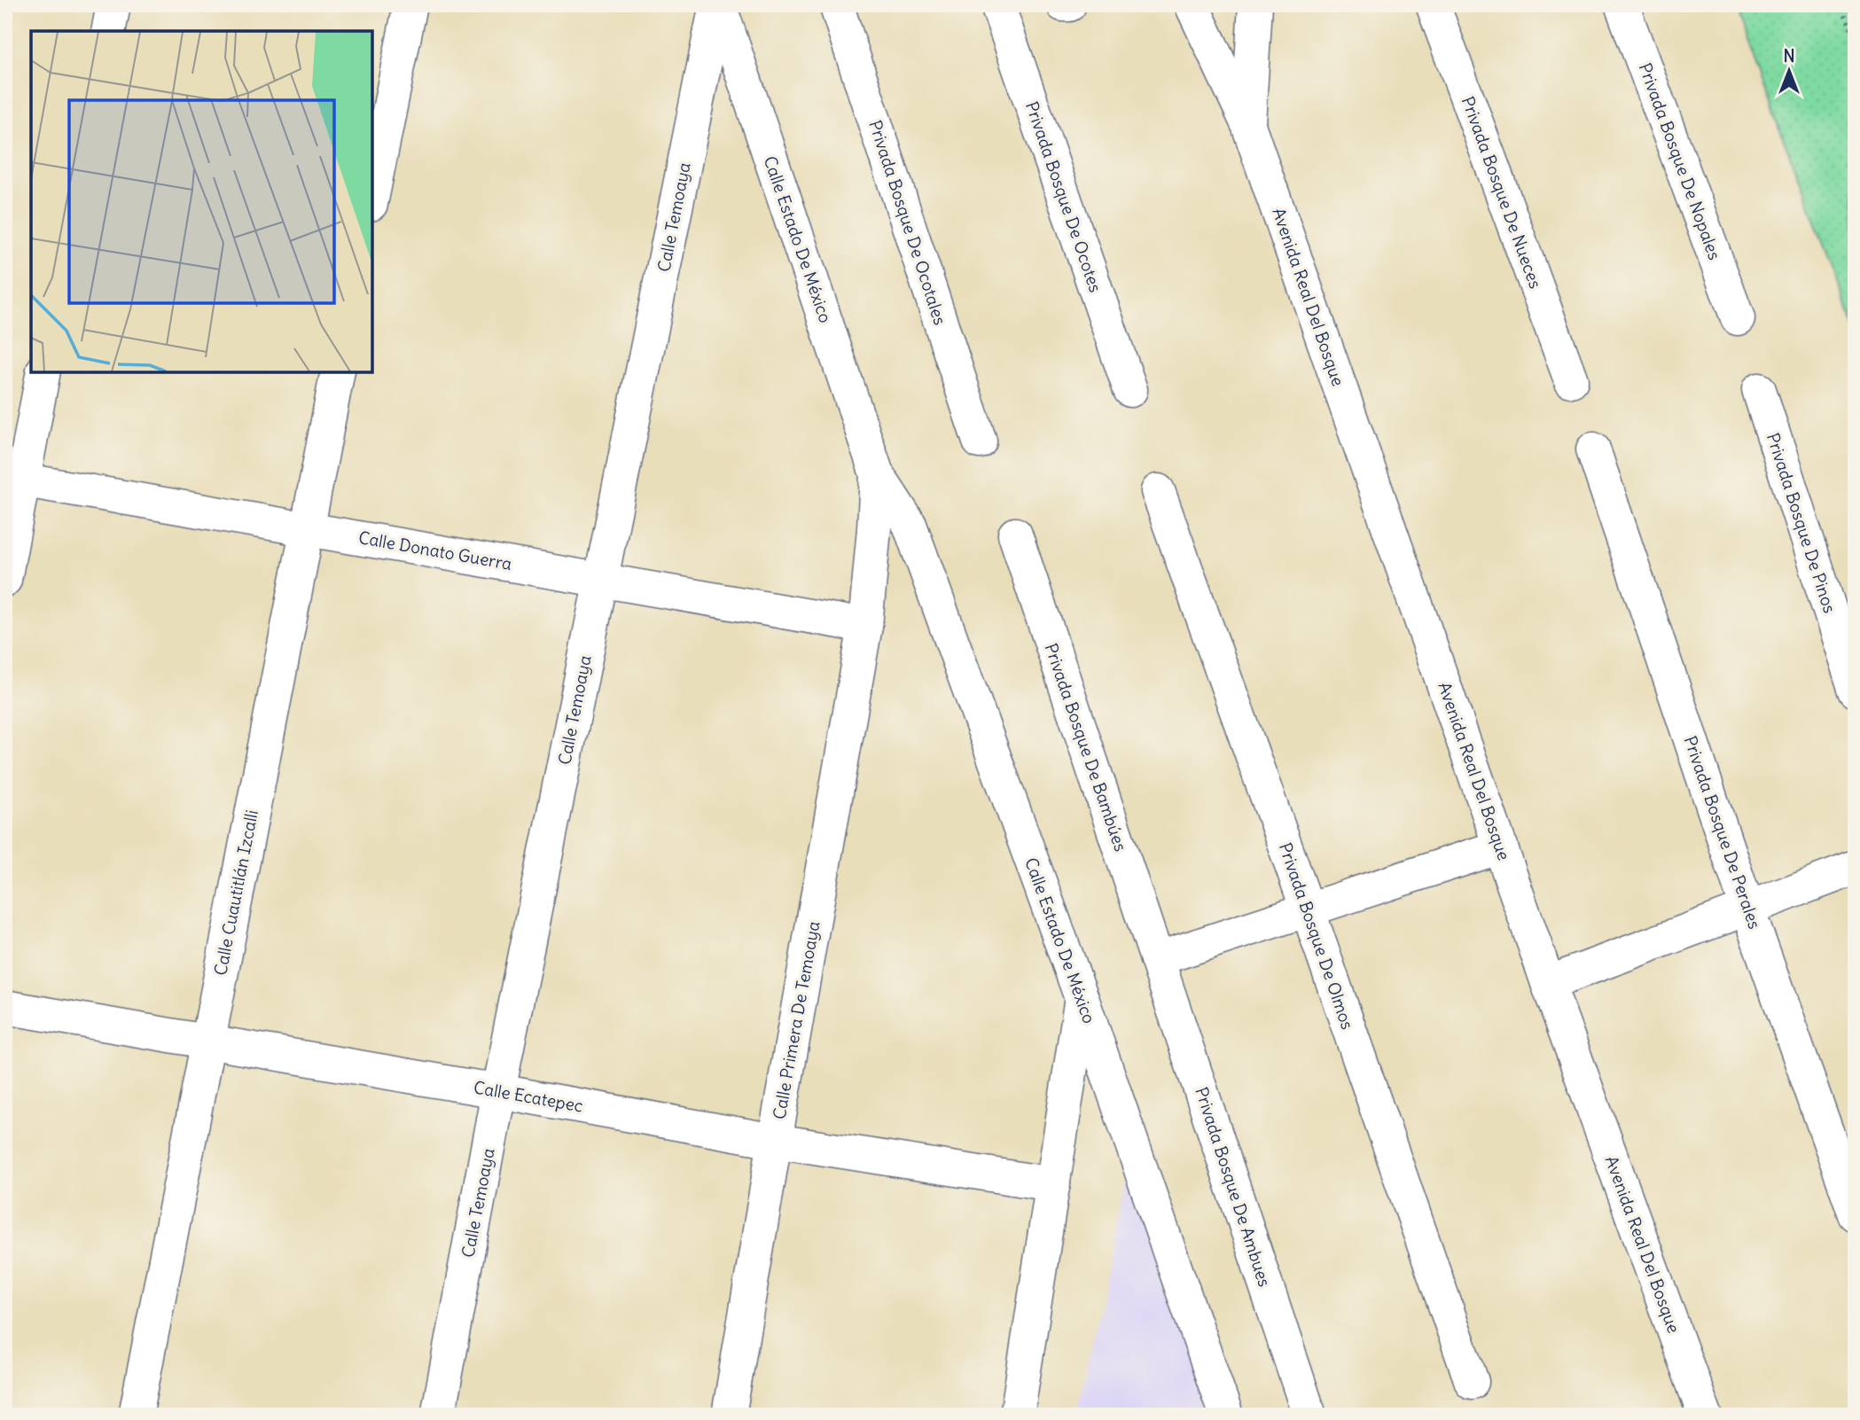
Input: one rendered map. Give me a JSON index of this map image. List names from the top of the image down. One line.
{"streets":{"street":["Privada Bosque De Nopales","Privada Bosque De Nueces","Privada Bosque De Ocotes","Calle Temoaya","Privada Bosque De Ocotales","Calle Estado De México","Avenida Real Del Bosque","Privada Bosque De Pinos","Calle Donato Guerra","Privada Bosque De Bambúes","Privada Bosque De Perales","Calle Cuautitlán Izcalli","Privada Bosque De Olmos","Calle Primera De Temoaya","Calle Ecatepec","Privada Bosque De Ambues"]},"crossings":[["Calle Temoaya","Calle Estado De México"],["Calle Temoaya","Calle Donato Guerra"],["Calle Temoaya","Calle Ecatepec"],["Calle Estado De México","Calle Donato Guerra"],["Calle Estado De México","Calle Primera De Temoaya"],["Calle Donato Guerra","Calle Cuautitlán Izcalli"],["Calle Donato Guerra","Calle Primera De Temoaya"],["Privada Bosque De Bambúes","Privada Bosque De Ambues"],["Calle Cuautitlán Izcalli","Calle Ecatepec"],["Calle Primera De Temoaya","Calle Ecatepec"]],"north":"top"}
